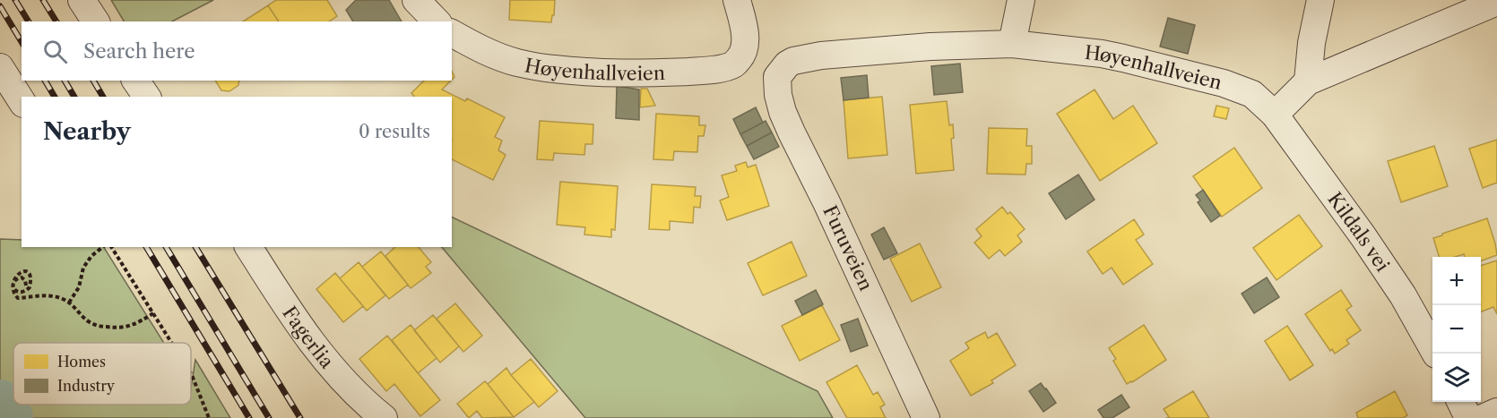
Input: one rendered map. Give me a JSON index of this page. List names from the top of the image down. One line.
{"streets":{"street":["Høyenhallveien","Kildals vei","Furuveien","Fagerlia"]},"crossings":[["Høyenhallveien","Kildals vei"],["Høyenhallveien","Furuveien"]],"legend":["Homes","Industry"],"page":{"search":"Search here","heading":["Nearby","0 results"],"map_buttons":["+","−"]}}
